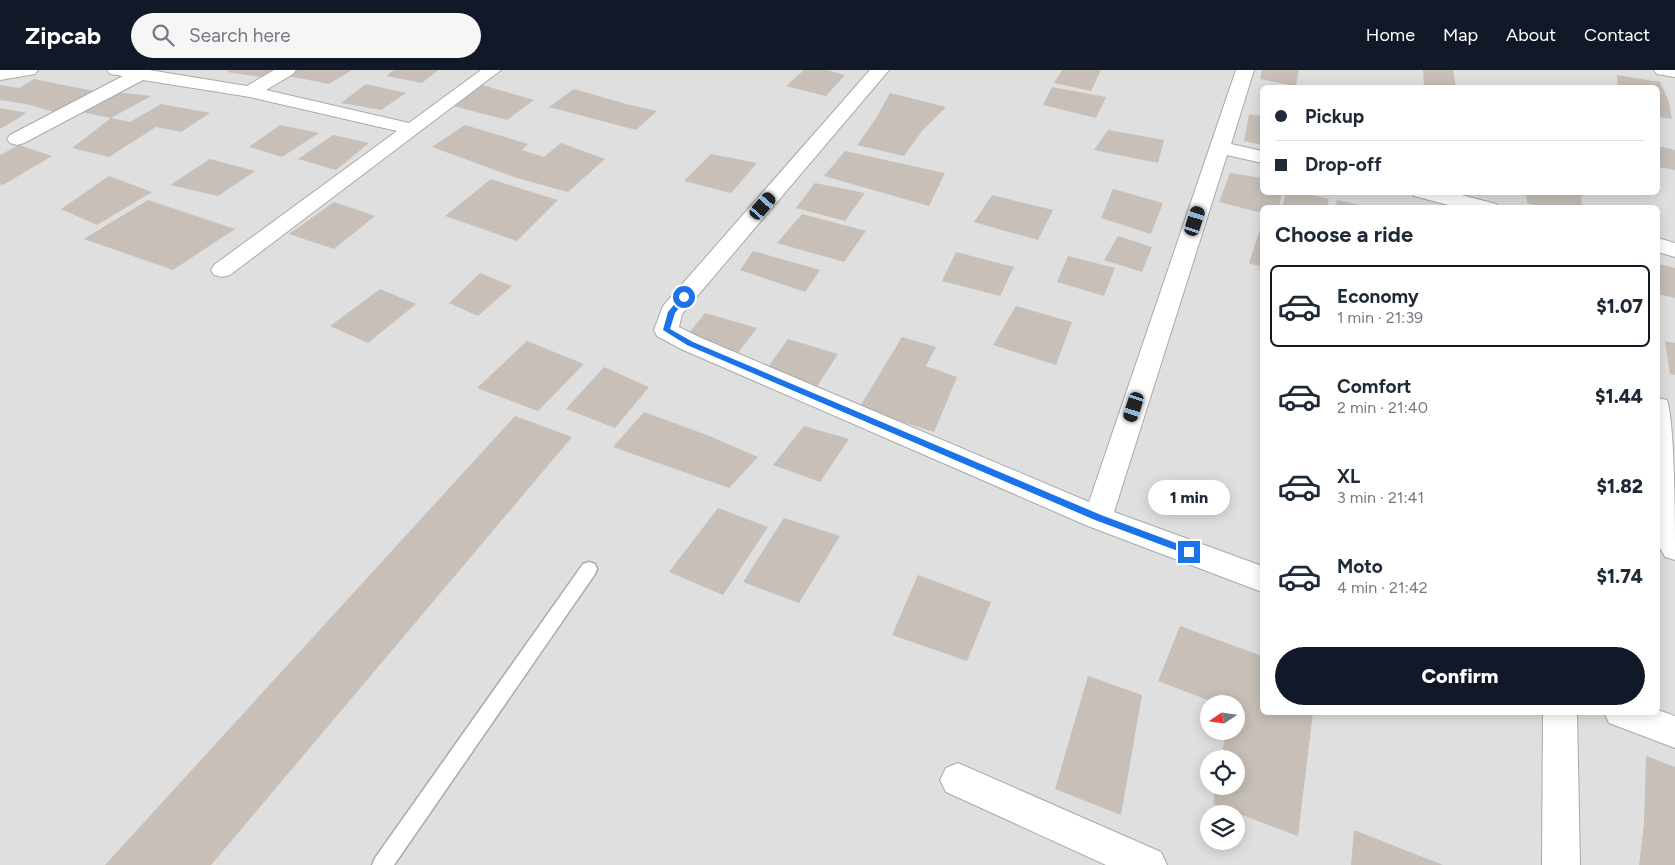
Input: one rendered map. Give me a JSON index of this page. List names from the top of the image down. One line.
{"north":"left","page":{"header":"Zipcab","search":"Search here","nav":["Home","Map","About","Contact"],"banner":["Pickup","Drop-off"],"heading":"Choose a ride","list":[{"name":"Economy","note":"1 min · 21:39","value":"$1.07"},{"name":"Comfort","note":"2 min · 21:40","value":"$1.44"},{"name":"XL","note":"3 min · 21:41","value":"$1.82"},{"name":"Moto","note":"4 min · 21:42","value":"$1.74"}],"bubble":"1 min","buttons":"Confirm"}}
